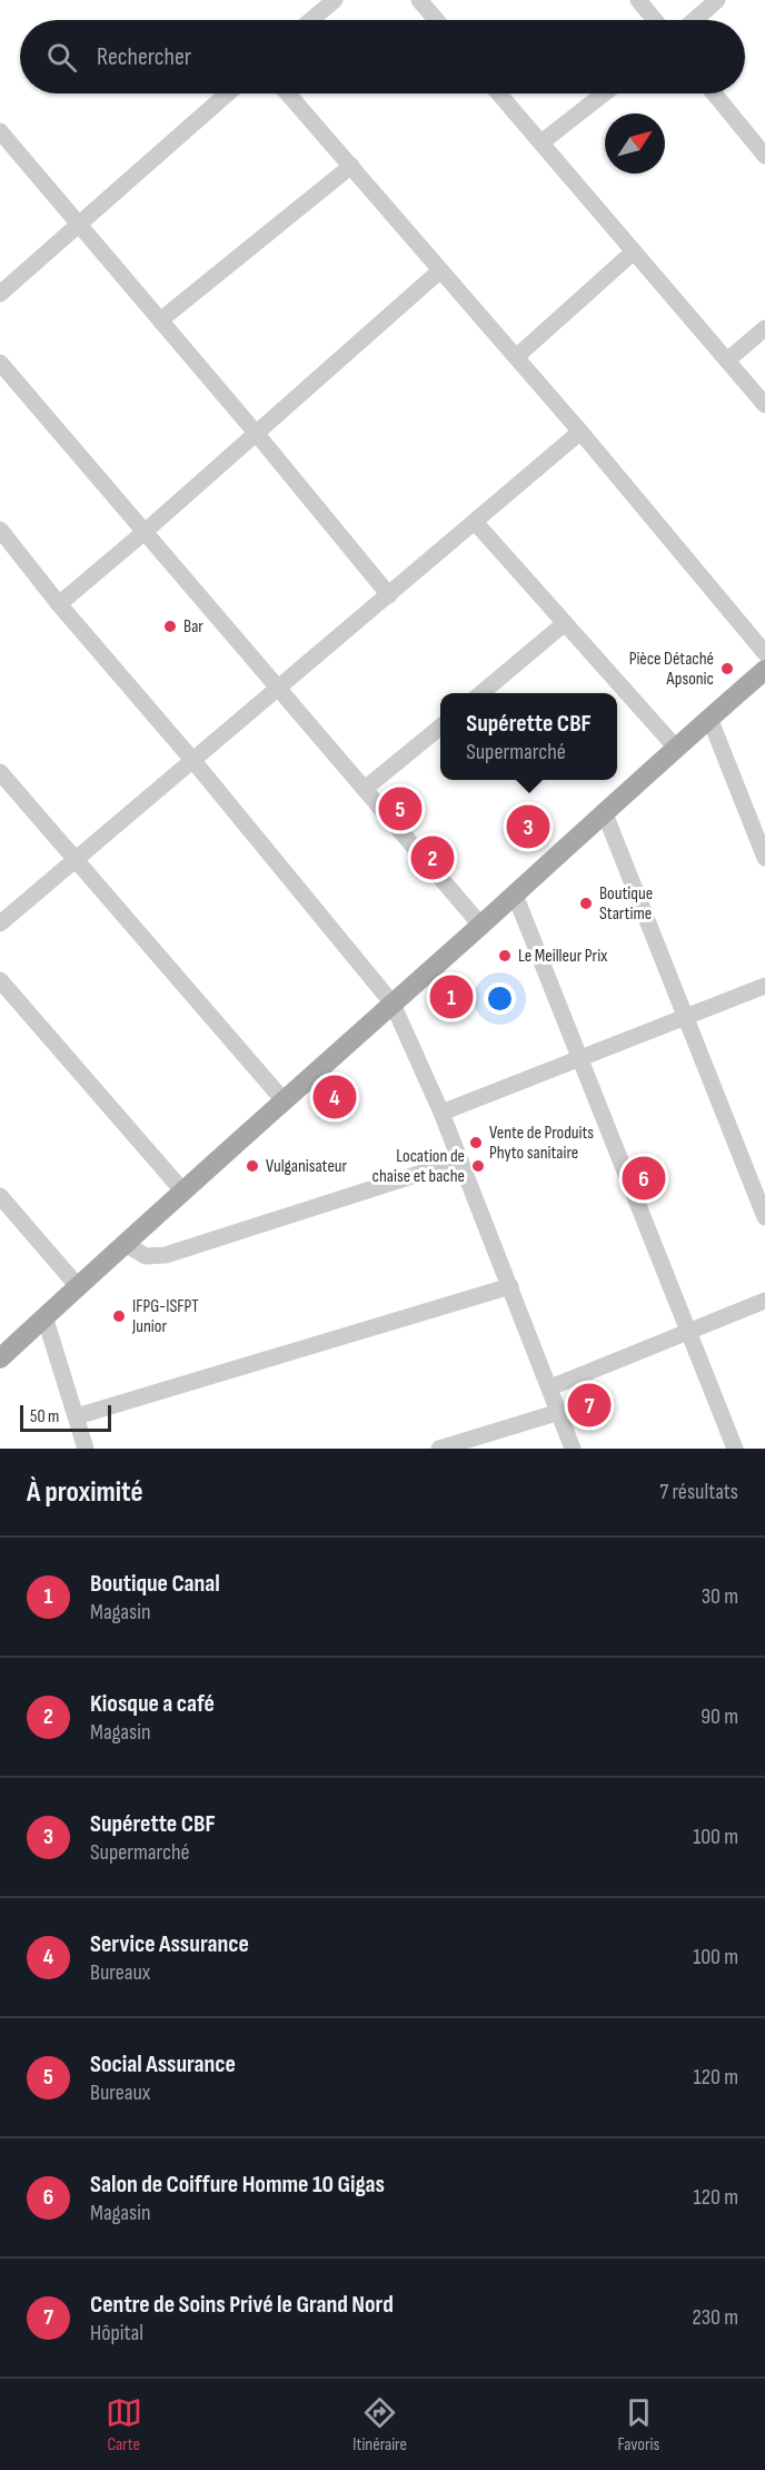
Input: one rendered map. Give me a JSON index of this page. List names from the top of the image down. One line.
{"places":["Bar","Pièce Détaché Apsonic","Boutique Startime","Le Meilleur Prix","Vente de Produits Phyto sanitaire","Vulganisateur","Location de chaise et bache","IFPG-ISFPT Junior"],"scale_bar":"50 m","north":"top right","page":{"search":"Rechercher","popup":["Supérette CBF","Supermarché"],"pins":["5","3","2","1","4","6","7"],"scale":"50 m","heading":["À proximité","7 résultats"],"list":[{"mark":"1","name":"Boutique Canal","note":"Magasin","value":"30 m"},{"mark":"2","name":"Kiosque a café","note":"Magasin","value":"90 m"},{"mark":"3","name":"Supérette CBF","note":"Supermarché","value":"100 m"},{"mark":"4","name":"Service Assurance","note":"Bureaux","value":"100 m"},{"mark":"5","name":"Social Assurance","note":"Bureaux","value":"120 m"},{"mark":"6","name":"Salon de Coiffure Homme 10 Gigas","note":"Magasin","value":"120 m"},{"mark":"7","name":"Centre de Soins Privé le Grand Nord","note":"Hôpital","value":"230 m"}],"nav":["Carte","Itinéraire","Favoris"]}}
